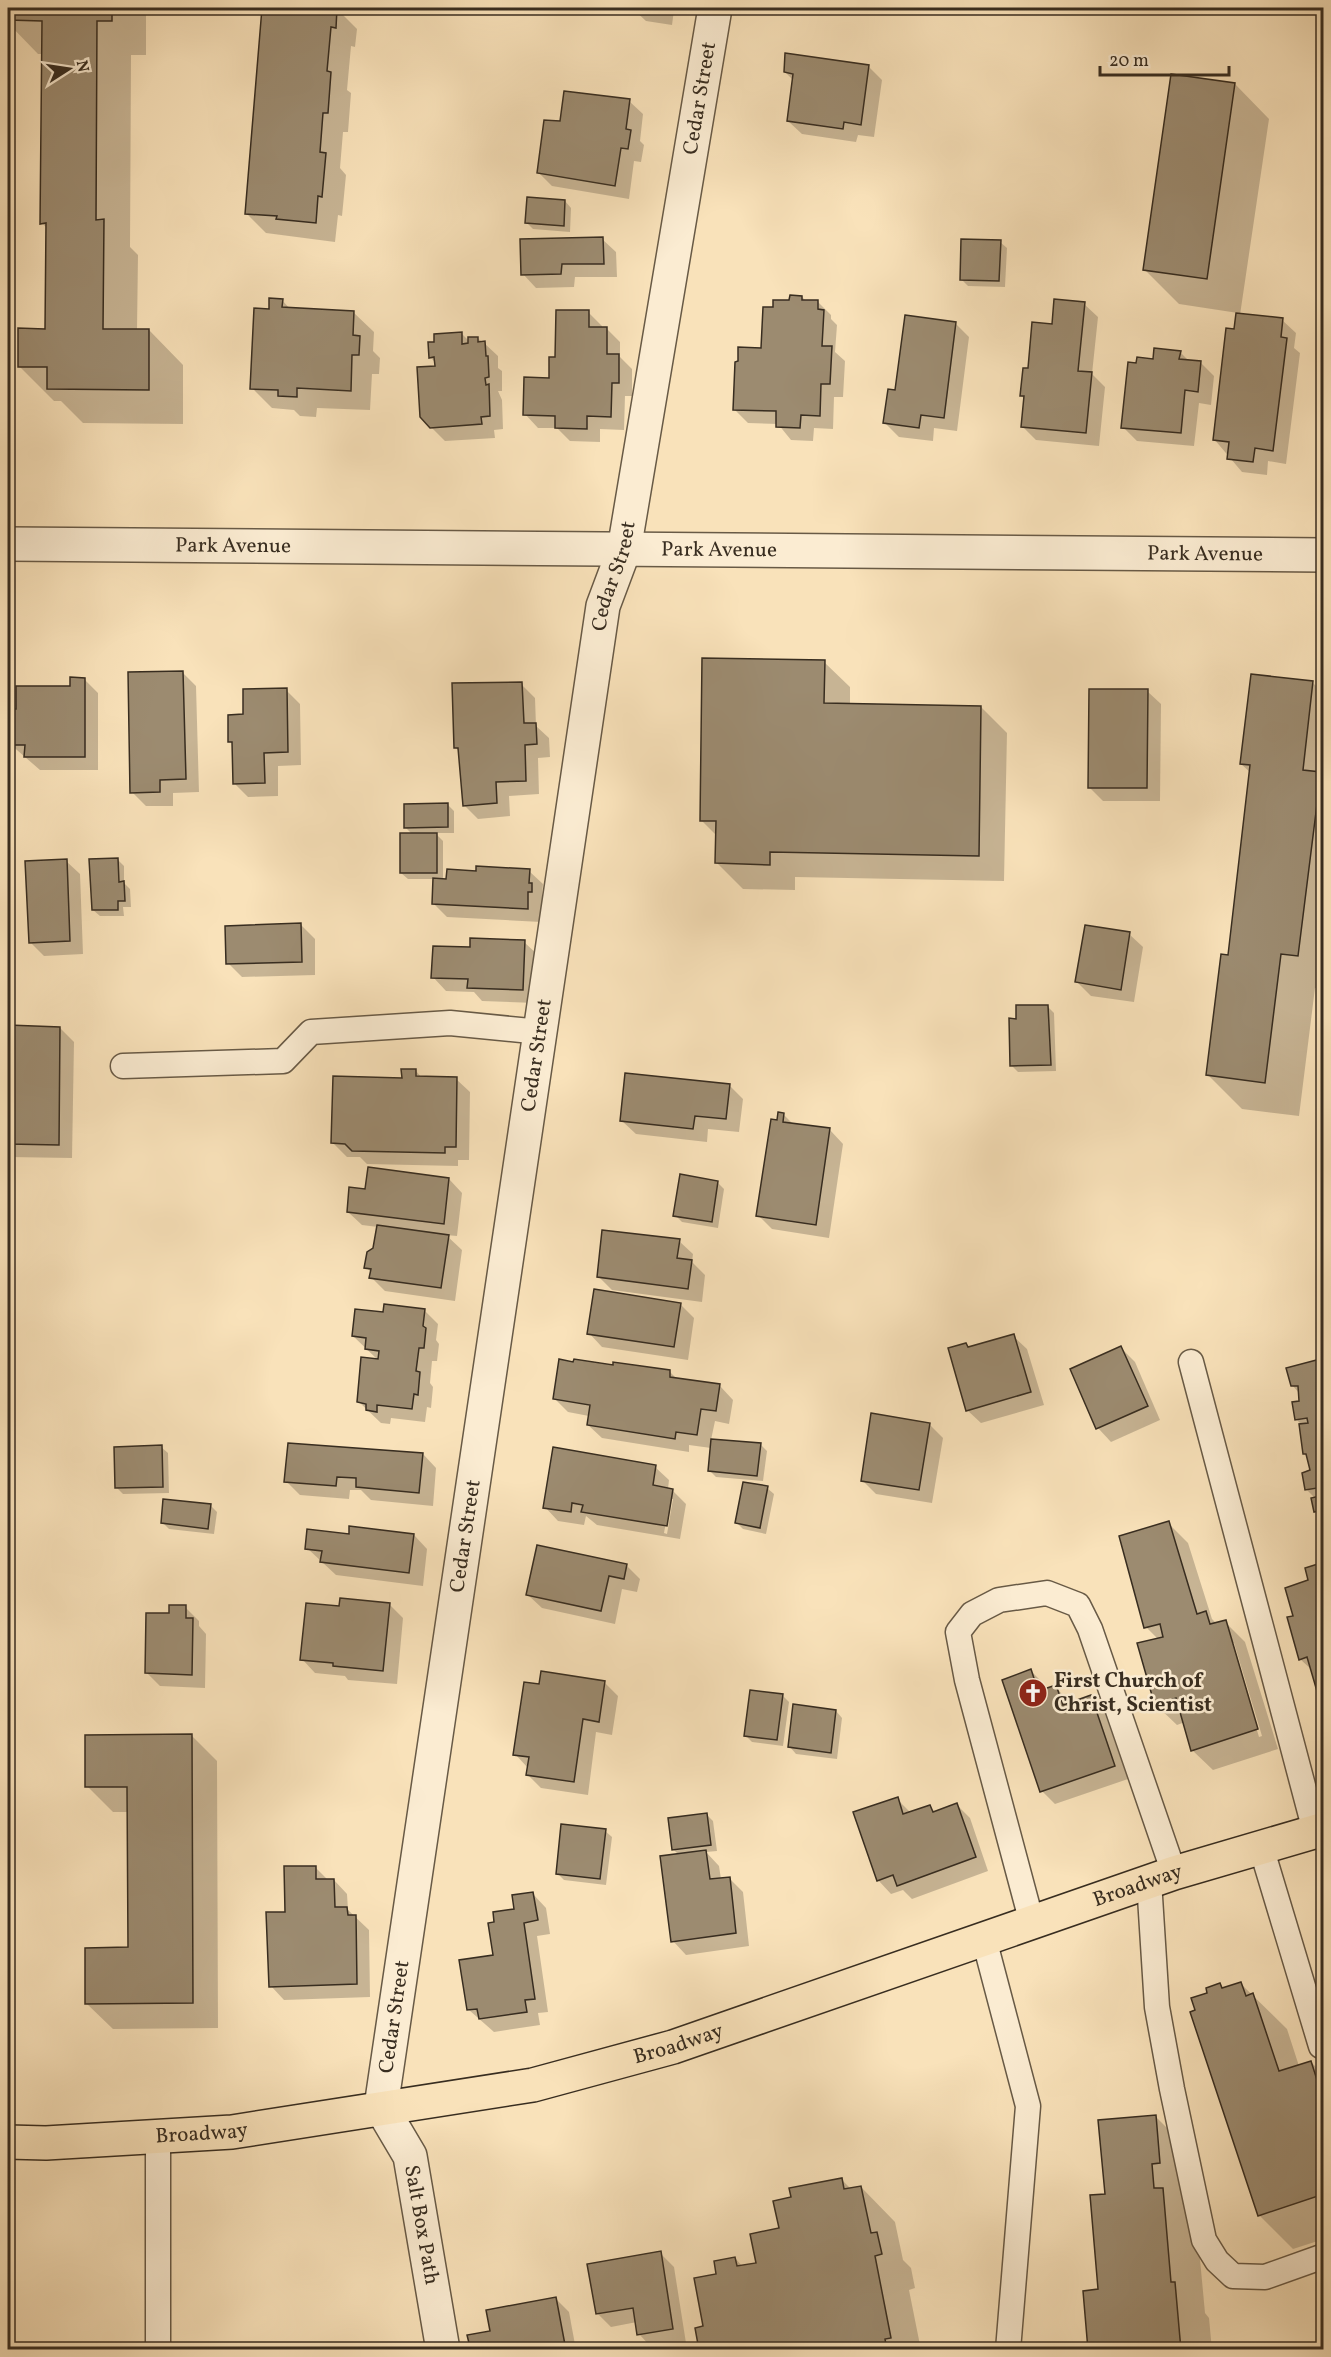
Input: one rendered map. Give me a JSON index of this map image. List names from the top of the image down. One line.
{"streets":{"main road":["Broadway"],"street":["Cedar Street","Park Avenue","Salt Box Path"]},"crossings":[["Cedar Street","Park Avenue"],["Cedar Street","Broadway"],["Cedar Street","Salt Box Path"],["Broadway","Salt Box Path"]],"places":{"church":["First Church of Christ, Scientist"]},"scale_bar":"20 m","north":"right"}
